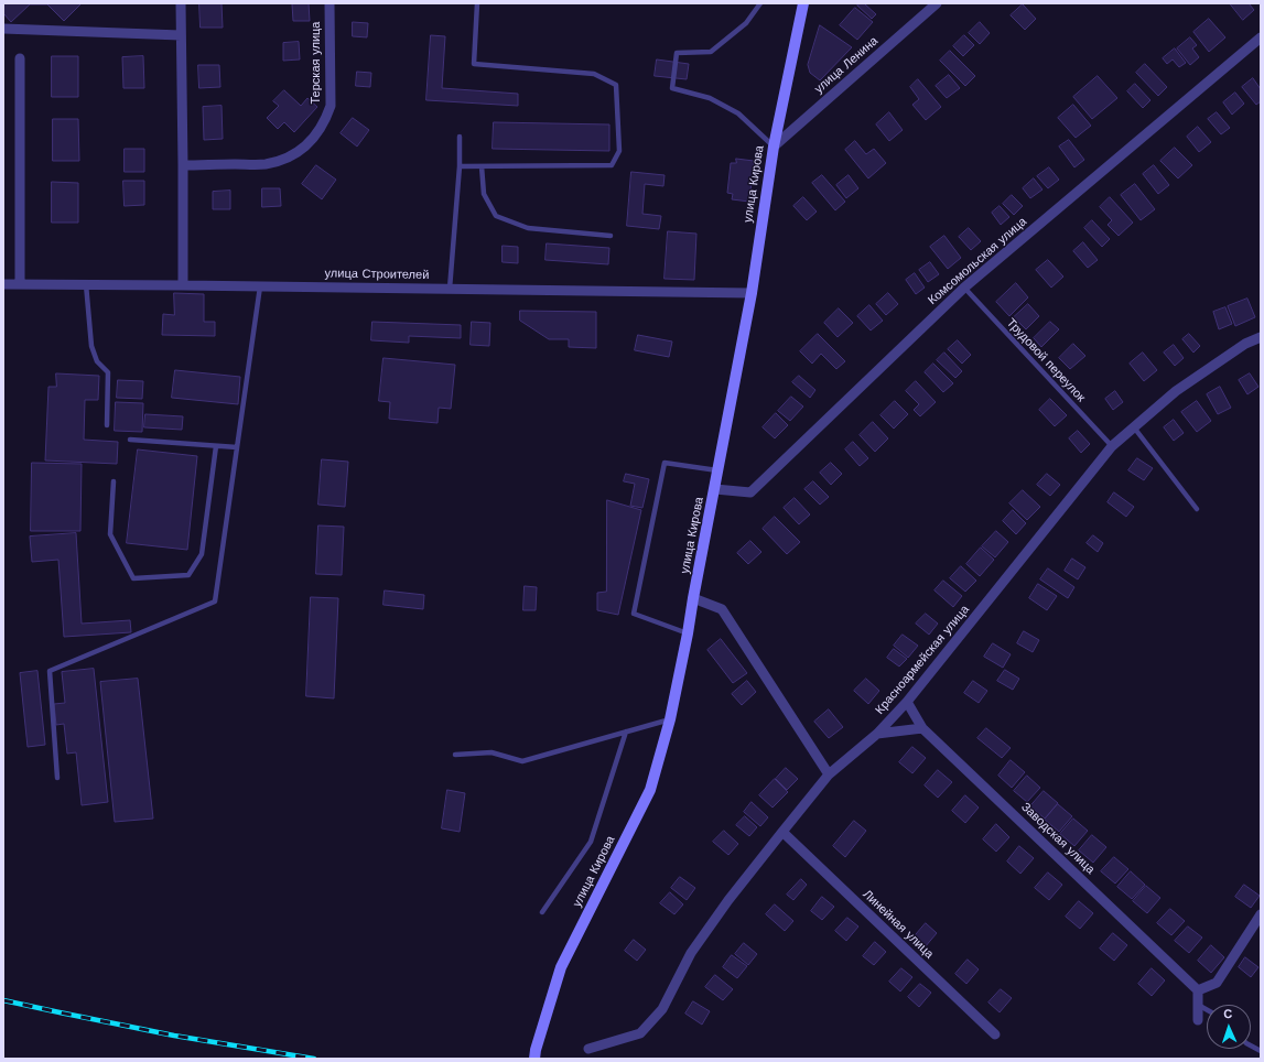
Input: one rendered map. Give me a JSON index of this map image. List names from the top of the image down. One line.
{"streets":{"main road":["улица Кирова"],"street":["Терская улица","улица Ленина","Комсомольская улица","улица Строителей","Красноармейская улица","Заводская улица","Линейная улица"],"lane":["Трудовой переулок"]},"crossings":[["улица Ленина","улица Кирова"],["улица Кирова","Комсомольская улица"],["улица Кирова","улица Строителей"],["Комсомольская улица","Трудовой переулок"],["Трудовой переулок","Красноармейская улица"],["Красноармейская улица","Заводская улица"],["Красноармейская улица","Линейная улица"]],"north":"top"}
